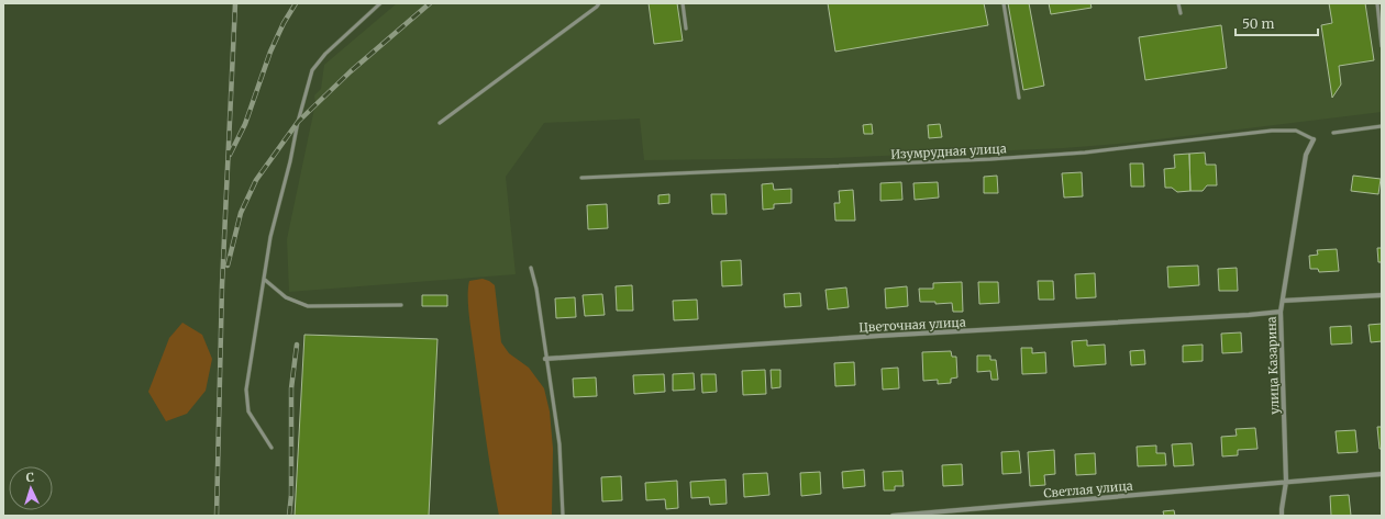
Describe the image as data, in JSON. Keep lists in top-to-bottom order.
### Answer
{
  "streets": {
    "street": ["Цветочная улица", "улица Казарина", "Светлая улица"],
    "lane": ["Изумрудная улица"]
  },
  "crossings": [
    ["Изумрудная улица", "улица Казарина"],
    ["Цветочная улица", "улица Казарина"],
    ["улица Казарина", "Светлая улица"]
  ],
  "scale_bar": "50 m",
  "north": "top"
}
